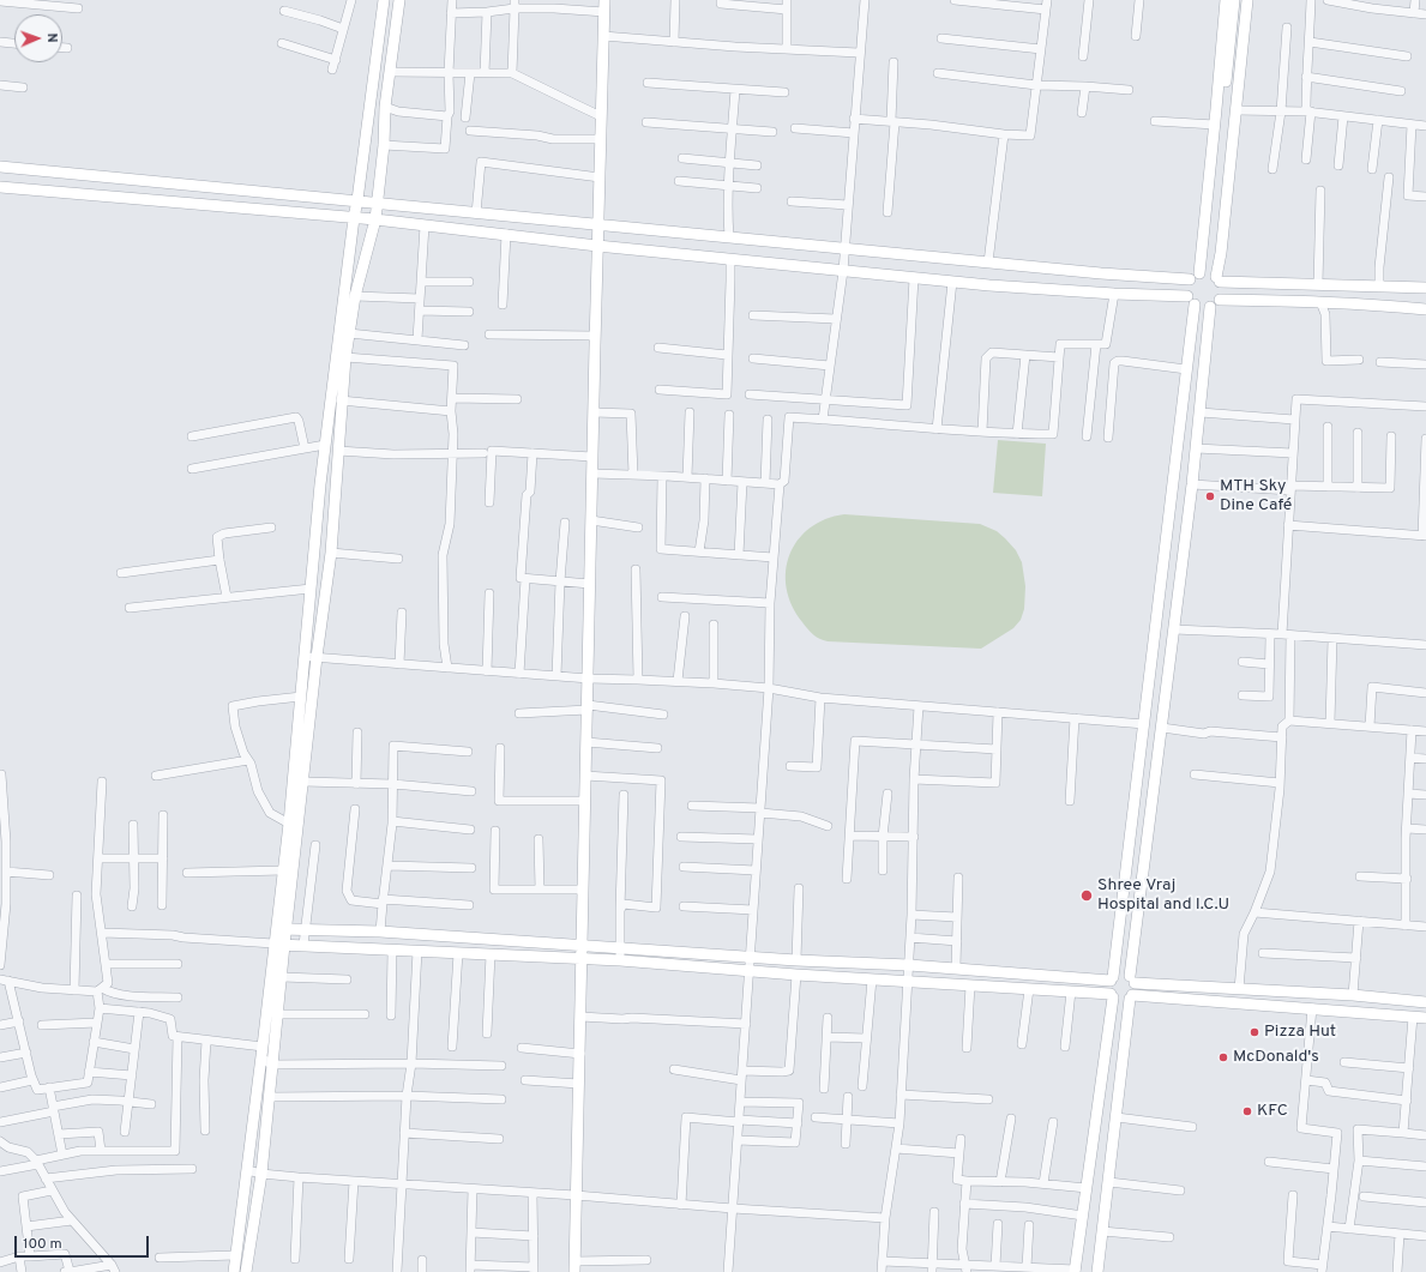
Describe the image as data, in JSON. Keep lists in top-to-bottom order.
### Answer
{
  "places": [
    "MTH Sky Dine Café",
    "Shree Vraj Hospital and I.C.U",
    "Pizza Hut",
    "McDonald's",
    "KFC"
  ],
  "scale_bar": "100 m",
  "north": "right"
}
